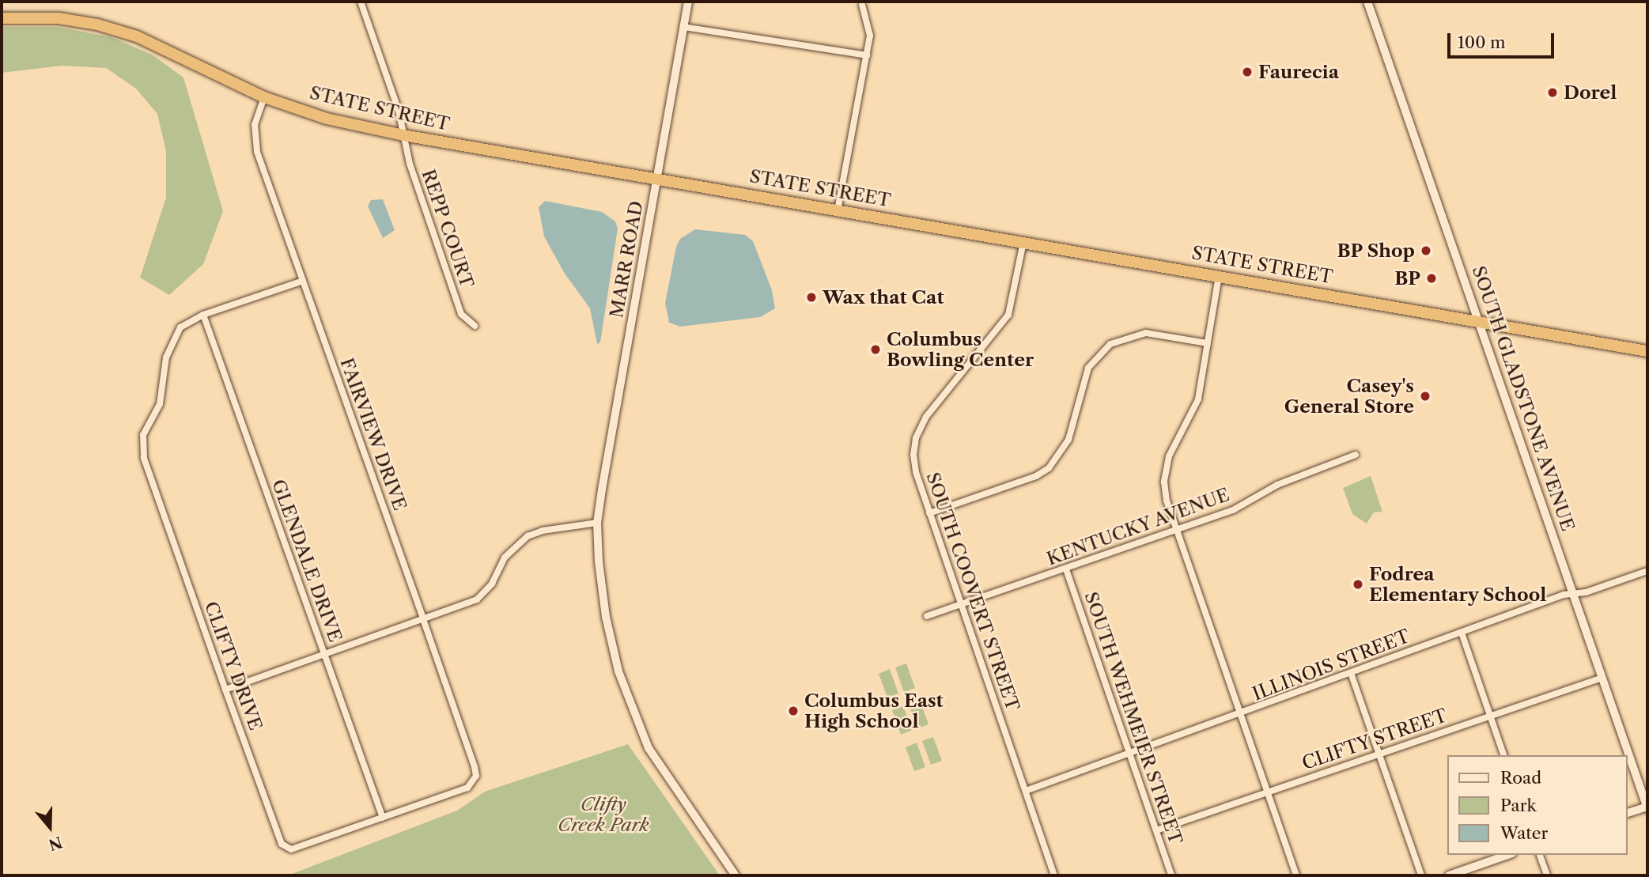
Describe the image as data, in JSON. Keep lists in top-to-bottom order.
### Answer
{
  "streets": {
    "highway": ["STATE STREET"],
    "street": [
      "REPP COURT",
      "MARR ROAD",
      "SOUTH GLADSTONE AVENUE",
      "FAIRVIEW DRIVE",
      "KENTUCKY AVENUE",
      "GLENDALE DRIVE",
      "SOUTH COOVERT STREET",
      "ILLINOIS STREET",
      "CLIFTY DRIVE",
      "SOUTH WEHMEIER STREET",
      "CLIFTY STREET"
    ]
  },
  "crossings": [
    ["STATE STREET", "REPP COURT"],
    ["STATE STREET", "MARR ROAD"],
    ["STATE STREET", "SOUTH GLADSTONE AVENUE"],
    ["STATE STREET", "FAIRVIEW DRIVE"],
    ["STATE STREET", "SOUTH COOVERT STREET"],
    ["SOUTH GLADSTONE AVENUE", "ILLINOIS STREET"],
    ["SOUTH GLADSTONE AVENUE", "CLIFTY STREET"],
    ["FAIRVIEW DRIVE", "CLIFTY DRIVE"],
    ["KENTUCKY AVENUE", "SOUTH COOVERT STREET"],
    ["KENTUCKY AVENUE", "SOUTH WEHMEIER STREET"],
    ["GLENDALE DRIVE", "CLIFTY DRIVE"],
    ["SOUTH COOVERT STREET", "ILLINOIS STREET"],
    ["ILLINOIS STREET", "SOUTH WEHMEIER STREET"],
    ["SOUTH WEHMEIER STREET", "CLIFTY STREET"]
  ],
  "parks": ["Clifty Creek Park"],
  "places": [
    "Faurecia",
    "Dorel",
    "BP Shop",
    "BP",
    "Wax that Cat",
    "Columbus Bowling Center",
    "Casey's General Store",
    "Fodrea Elementary School",
    "Columbus East High School"
  ],
  "legend": ["Road", "Park", "Water"],
  "scale_bar": "100 m",
  "north": "bottom"
}
